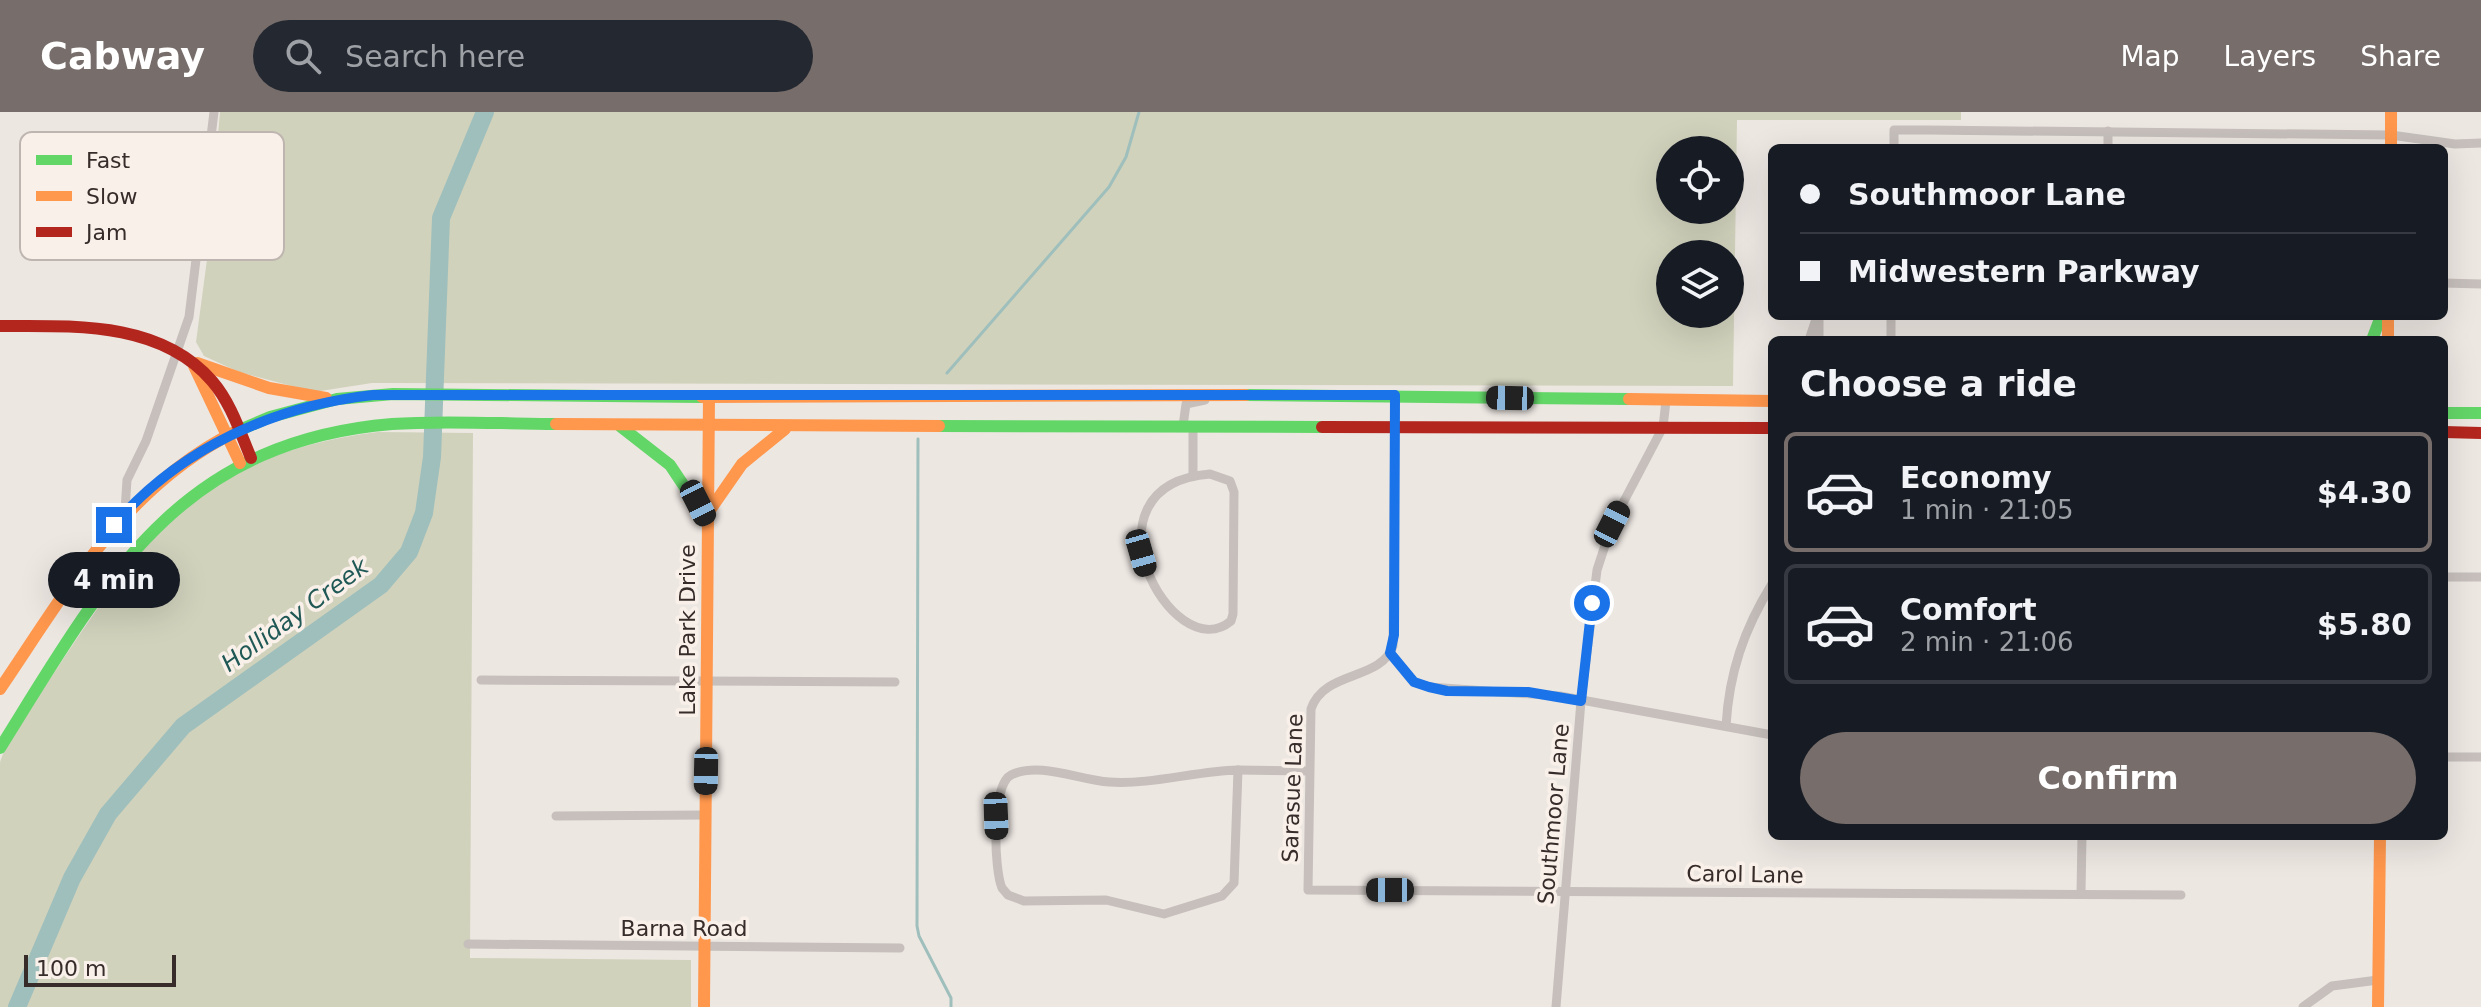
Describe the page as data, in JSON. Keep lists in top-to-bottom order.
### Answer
{
  "streets": {
    "main road": ["Lake Park Drive"],
    "street": [
      "Sarasue Lane",
      "Southmoor Lane",
      "Carol Lane",
      "Barna Road"
    ]
  },
  "crossings": [
    ["Lake Park Drive", "Barna Road"],
    ["Sarasue Lane", "Carol Lane"],
    ["Southmoor Lane", "Carol Lane"]
  ],
  "water": ["Holliday Creek"],
  "legend": ["Fast", "Slow", "Jam"],
  "scale_bar": "100 m",
  "page": {
    "header": "Cabway",
    "search": "Search here",
    "nav": ["Map", "Layers", "Share"],
    "banner": ["Southmoor Lane", "Midwestern Parkway"],
    "heading": "Choose a ride",
    "list": [
      {
        "name": "Economy",
        "note": "1 min · 21:05",
        "value": "$4.30"
      },
      {
        "name": "Comfort",
        "note": "2 min · 21:06",
        "value": "$5.80"
      }
    ],
    "bubble": "4 min",
    "buttons": "Confirm",
    "scale": "100 m"
  }
}
